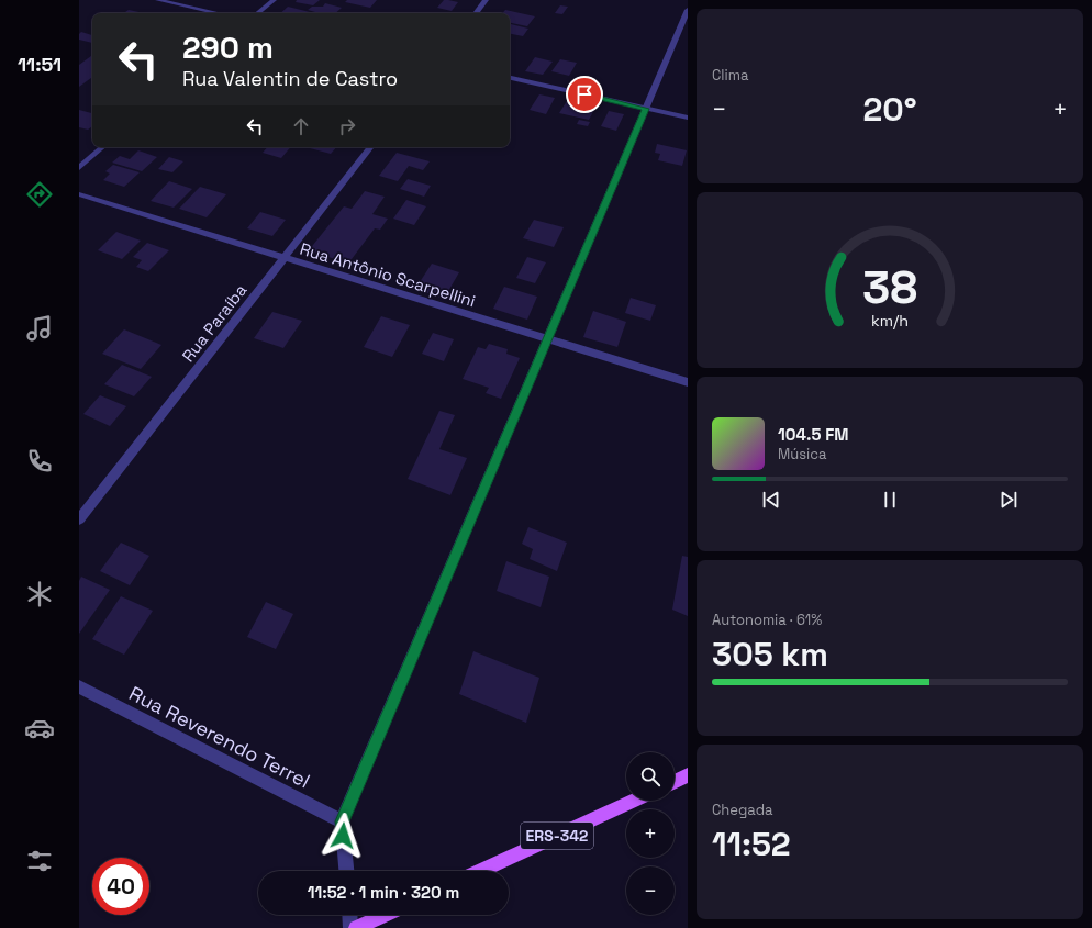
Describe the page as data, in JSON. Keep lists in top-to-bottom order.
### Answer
{
  "streets": {
    "main road": ["ERS-342"],
    "street": ["Rua Antônio Scarpellini", "Rua Paraíba", "Rua Reverendo Terrel"]
  },
  "crossings": [
    ["Rua Antônio Scarpellini", "Rua Paraíba"]
  ],
  "page": {
    "tabs": "11:51",
    "tile": [
      "Clima",
      ["Autonomia · 61%", "305 km"],
      ["Chegada", "11:52"]
    ],
    "turn": ["290 m", "Rua Valentin de Castro"],
    "heat": ["−", "20°", "+"],
    "song": ["104.5 FM", "Música"],
    "map_buttons": ["+", "−"],
    "limit": "40",
    "trip": "11:52 · 1 min · 320 m",
    "gauge": ["38", "km/h"]
  }
}
